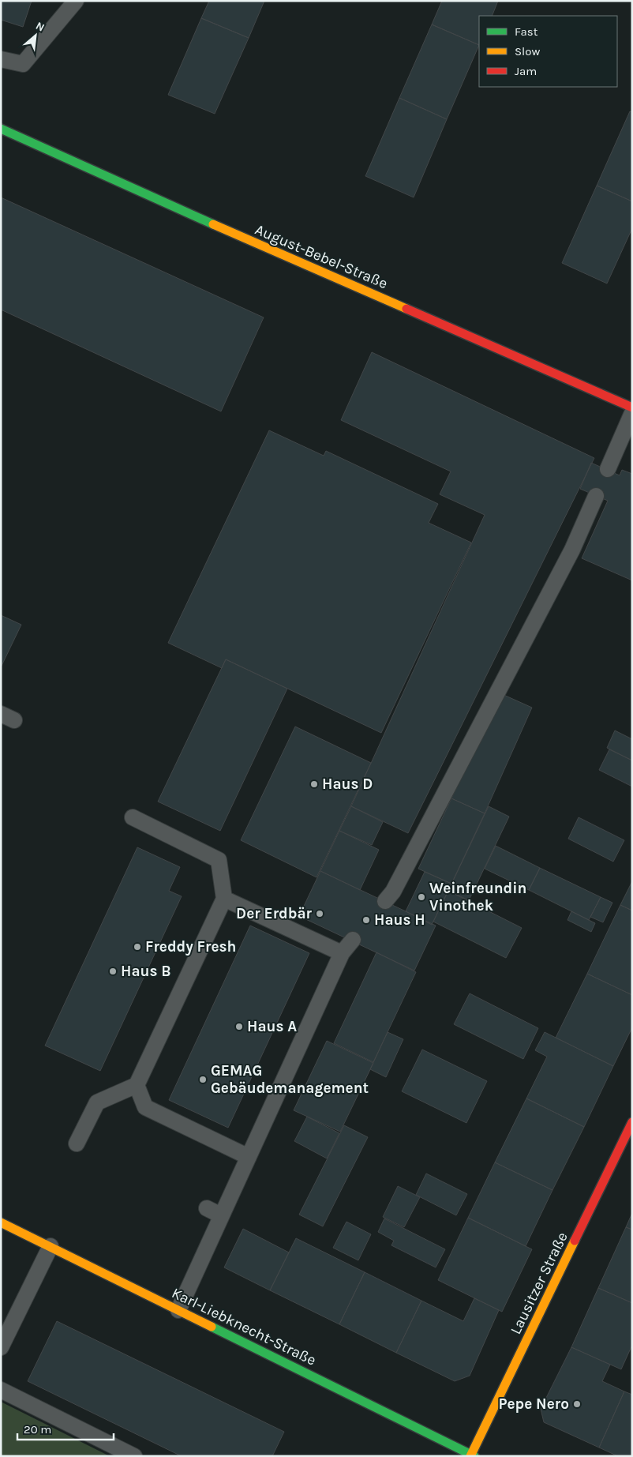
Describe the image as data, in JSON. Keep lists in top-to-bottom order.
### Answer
{
  "streets": {
    "street": ["August-Bebel-Straße", "Lausitzer Straße", "Karl-Liebknecht-Straße"]
  },
  "crossings": [
    ["Lausitzer Straße", "Karl-Liebknecht-Straße"]
  ],
  "places": [
    "Haus D",
    "Weinfreundin Vinothek",
    "Der Erdbär",
    "Haus H",
    "Freddy Fresh",
    "Haus B",
    "Haus A",
    "GEMAG Gebäudemanagement",
    "Pepe Nero"
  ],
  "legend": ["Fast", "Slow", "Jam"],
  "scale_bar": "20 m",
  "north": "top right"
}
